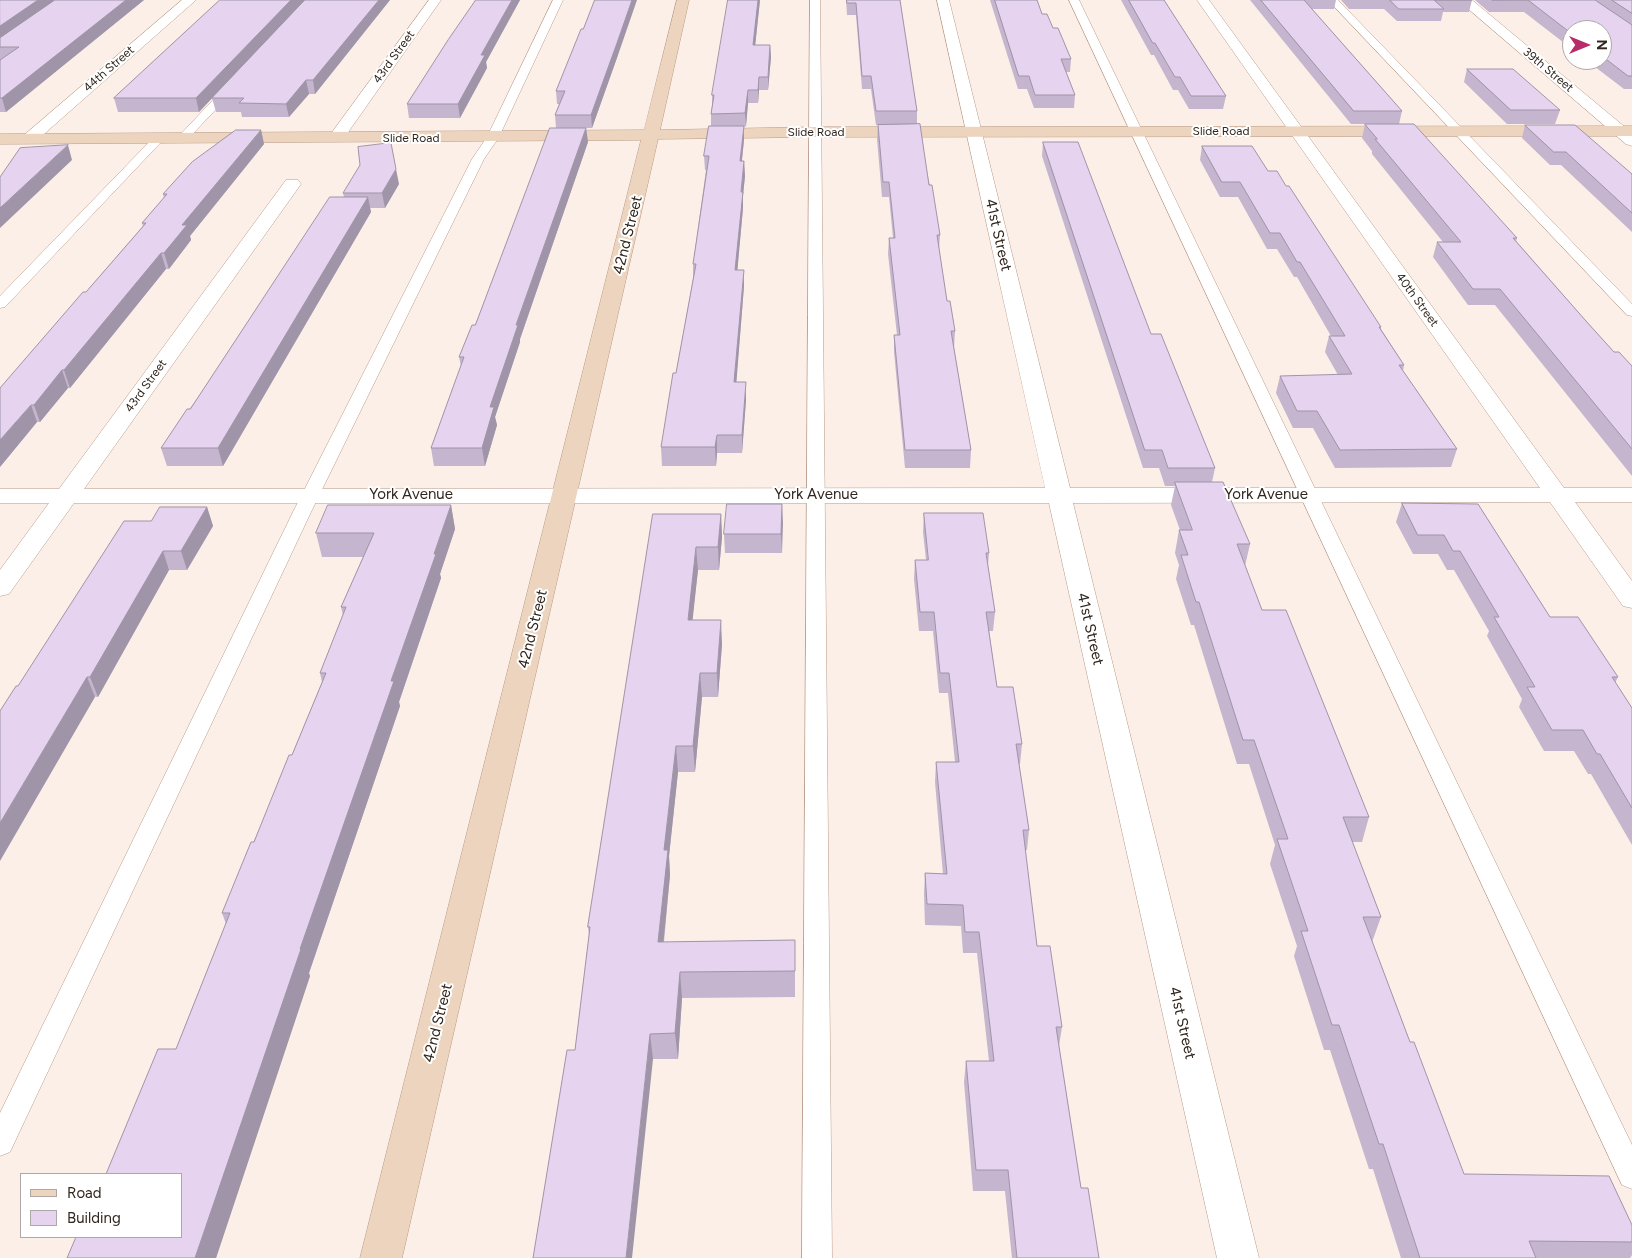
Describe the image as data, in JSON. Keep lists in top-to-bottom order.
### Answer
{
  "streets": {
    "street": [
      "43rd Street",
      "44th Street",
      "39th Street",
      "Slide Road",
      "42nd Street",
      "41st Street",
      "40th Street",
      "York Avenue"
    ]
  },
  "crossings": [
    ["43rd Street", "Slide Road"],
    ["43rd Street", "York Avenue"],
    ["44th Street", "Slide Road"],
    ["39th Street", "Slide Road"],
    ["Slide Road", "42nd Street"],
    ["Slide Road", "41st Street"],
    ["Slide Road", "40th Street"],
    ["42nd Street", "York Avenue"],
    ["41st Street", "York Avenue"],
    ["40th Street", "York Avenue"]
  ],
  "legend": ["Road", "Building"],
  "north": "right"
}
